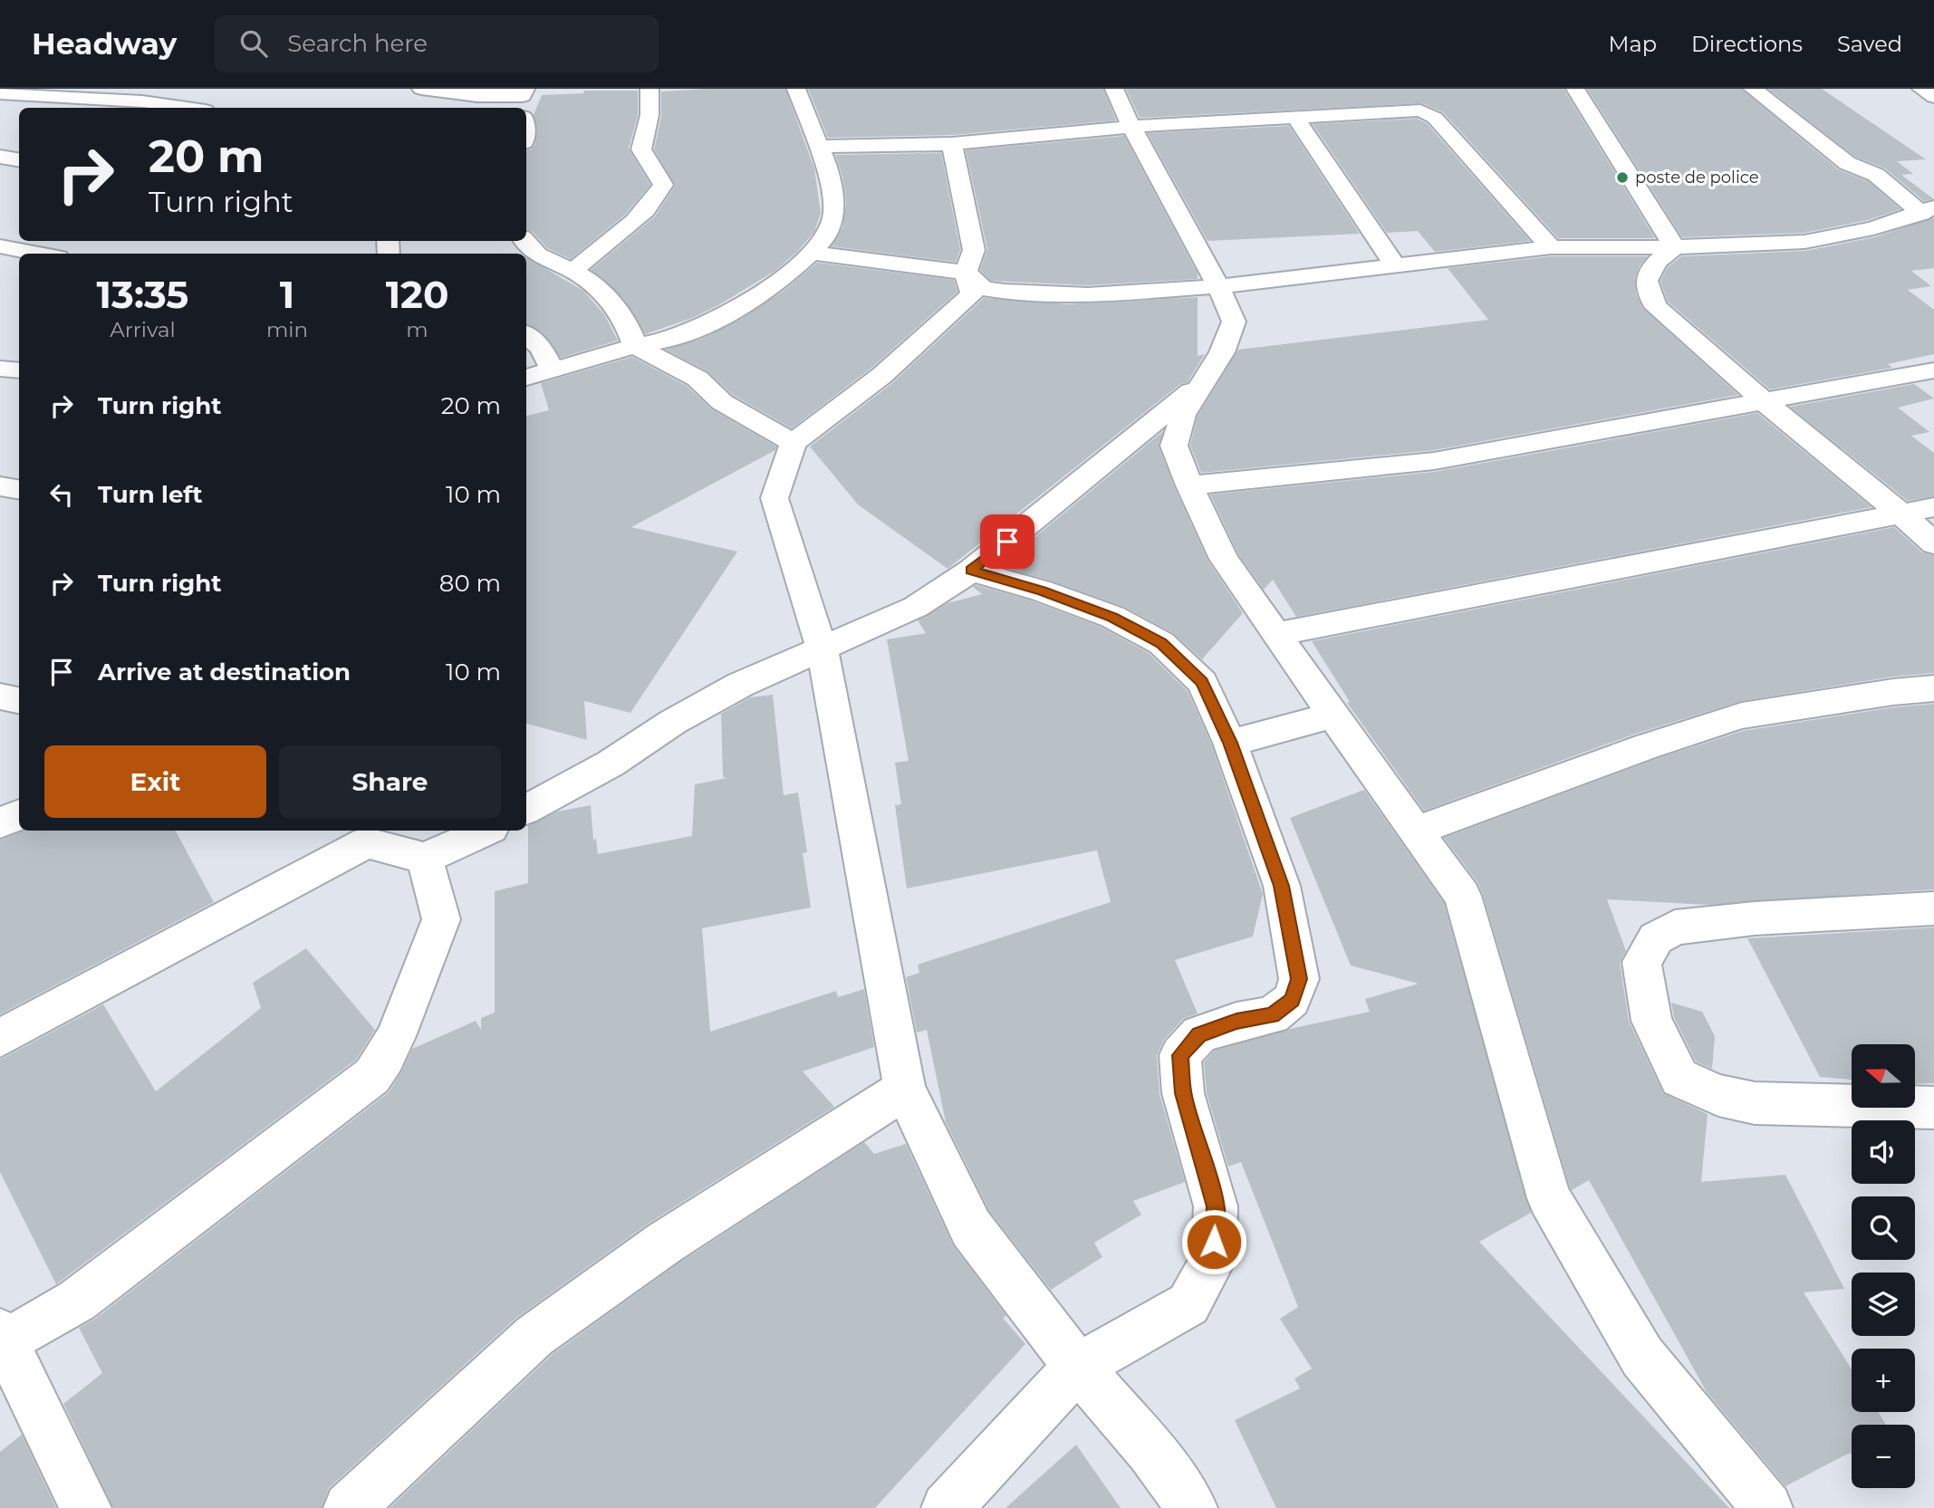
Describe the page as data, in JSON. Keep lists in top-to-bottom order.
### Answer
{
  "places": ["poste de police"],
  "north": "left",
  "page": {
    "header": "Headway",
    "search": "Search here",
    "nav": ["Map", "Directions", "Saved"],
    "turn": ["20 m", "Turn right"],
    "eta": [
      "13:35",
      "Arrival",
      "1",
      "min",
      "120",
      "m"
    ],
    "list": [
      {
        "name": "Turn right",
        "value": "20 m"
      },
      {
        "name": "Turn left",
        "value": "10 m"
      },
      {
        "name": "Turn right",
        "value": "80 m"
      },
      {
        "name": "Arrive at destination",
        "value": "10 m"
      }
    ],
    "buttons": ["Exit", "Share"],
    "map_buttons": ["+", "−"]
  }
}
